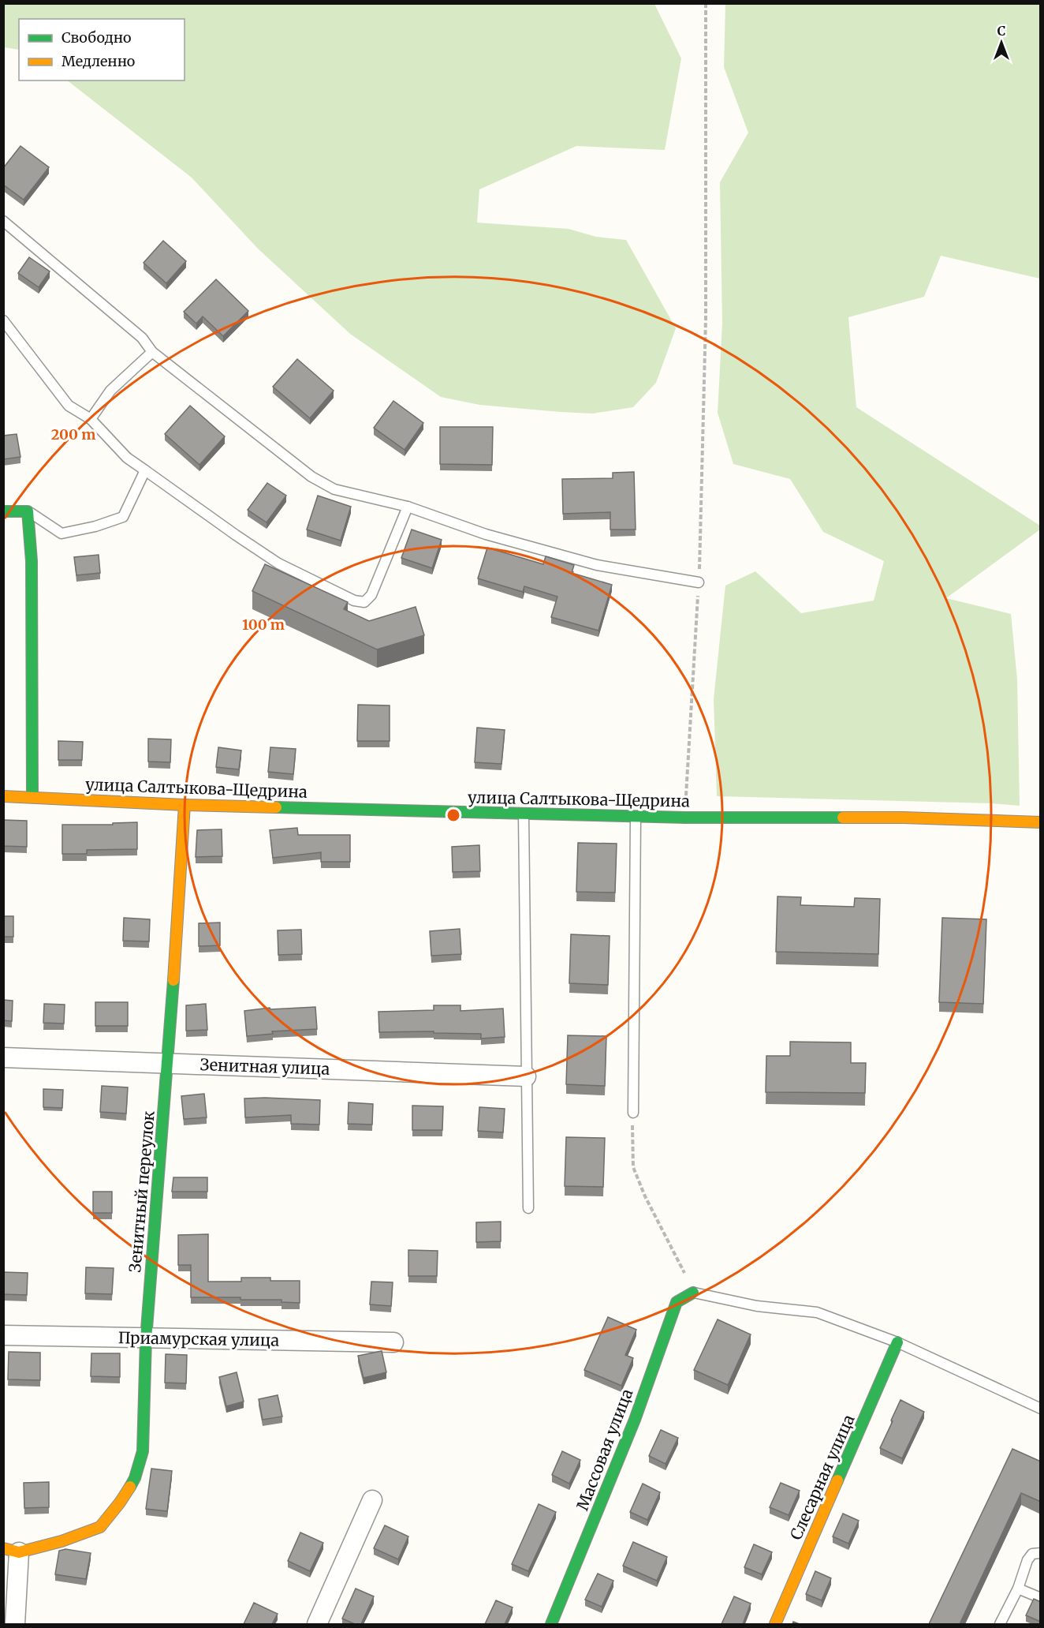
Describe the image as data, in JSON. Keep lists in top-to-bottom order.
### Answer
{
  "streets": {
    "street": [
      "улица Салтыкова-Щедрина",
      "Зенитная улица",
      "Зенитный переулок",
      "Приамурская улица",
      "Массовая улица",
      "Слесарная улица"
    ]
  },
  "crossings": [
    ["улица Салтыкова-Щедрина", "Зенитный переулок"],
    ["Зенитная улица", "Зенитный переулок"],
    ["Зенитный переулок", "Приамурская улица"]
  ],
  "legend": ["Свободно", "Медленно"],
  "north": "top",
  "rings": ["200 m", "100 m"]
}
